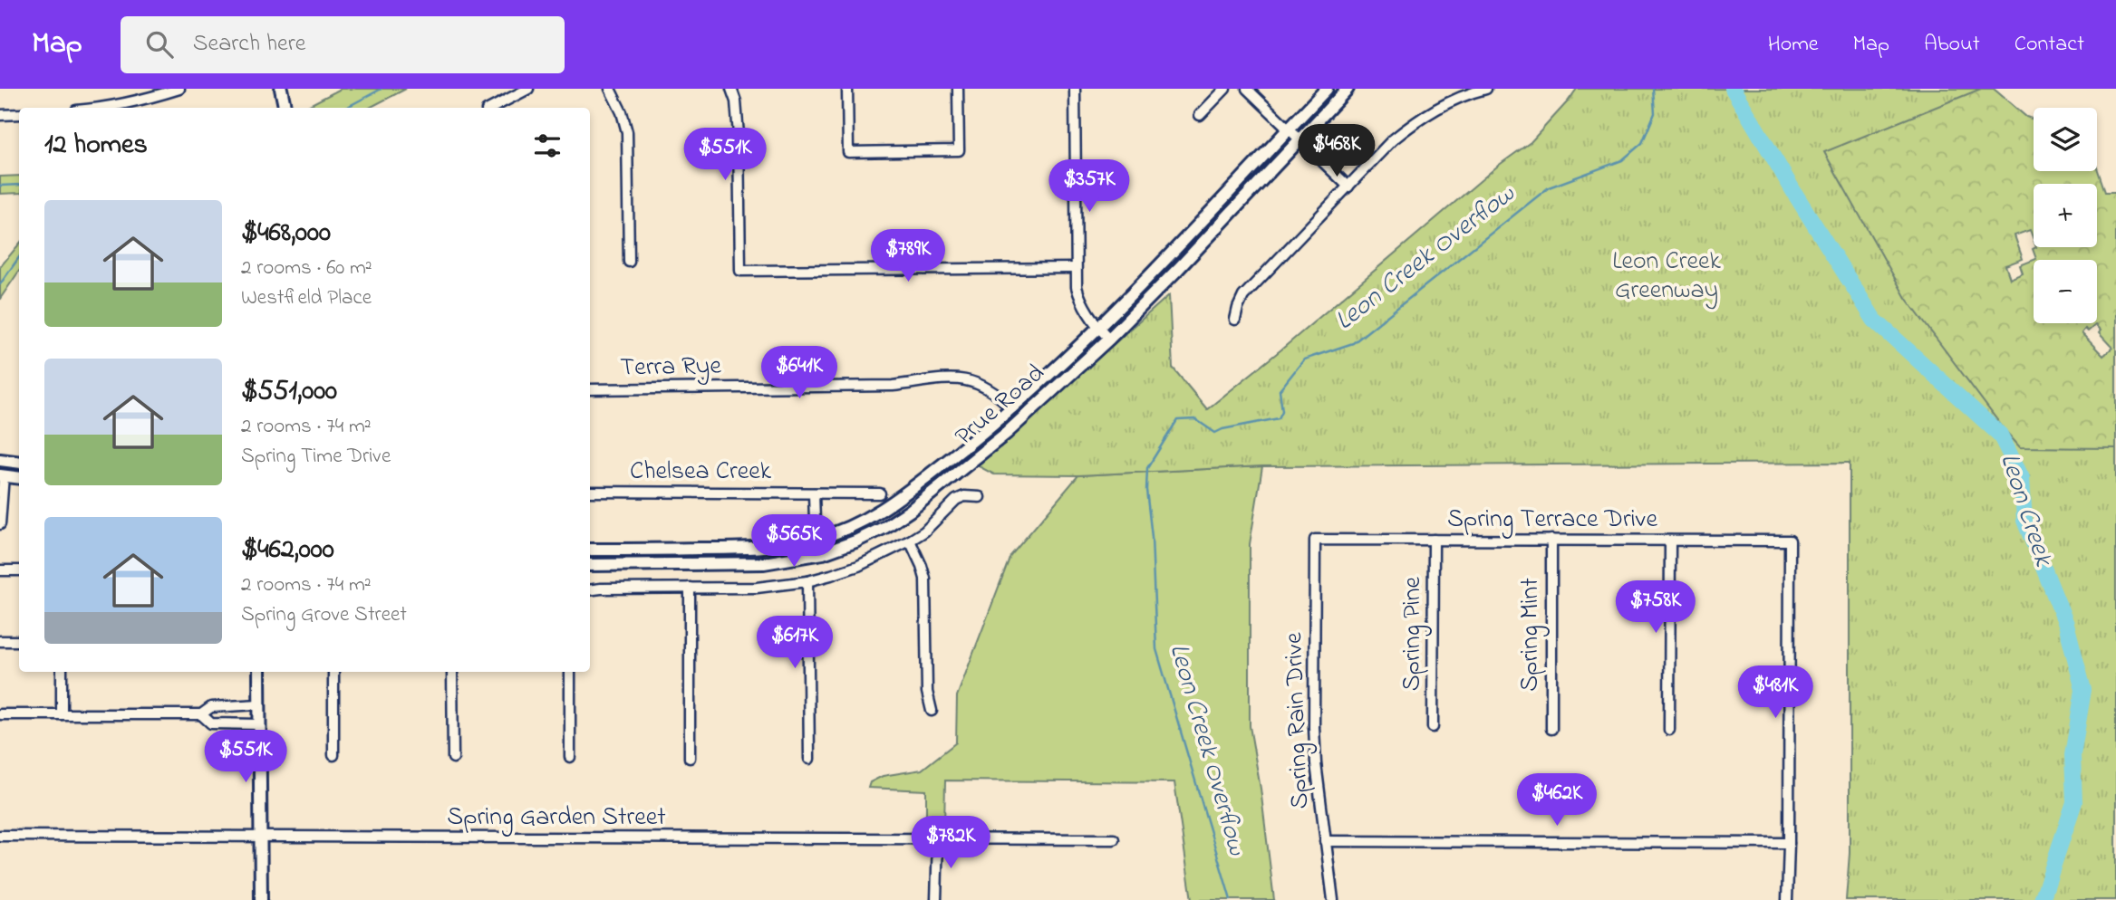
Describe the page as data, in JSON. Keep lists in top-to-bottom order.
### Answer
{
  "streets": {
    "main road": ["Prue Road"],
    "street": [
      "Terra Rye",
      "Chelsea Creek",
      "Spring Terrace Drive",
      "Spring Pine",
      "Spring Mint",
      "Spring Rain Drive",
      "Spring Garden Street"
    ]
  },
  "crossings": [
    ["Terra Rye", "Prue Road"],
    ["Spring Terrace Drive", "Spring Pine"],
    ["Spring Terrace Drive", "Spring Mint"],
    ["Spring Terrace Drive", "Spring Rain Drive"]
  ],
  "water": ["Leon Creek Overflow", "Leon Creek"],
  "parks": ["Leon Creek Greenway"],
  "page": {
    "header": "Map",
    "search": "Search here",
    "nav": [
      "Home",
      "Map",
      "About",
      "Contact"
    ],
    "map_buttons": ["+", "−"],
    "heading": "12 homes",
    "price": [
      "$468K",
      "$551K",
      "$357K",
      "$789K",
      "$641K",
      "$565K",
      "$758K",
      "$617K",
      "$481K",
      "$551K",
      "$462K",
      "$782K"
    ],
    "list": [
      {
        "name": "$468,000",
        "note": "2 rooms · 60 m² · Westfield Place"
      },
      {
        "name": "$551,000",
        "note": "2 rooms · 74 m² · Spring Time Drive"
      },
      {
        "name": "$462,000",
        "note": "2 rooms · 74 m² · Spring Grove Street"
      }
    ]
  }
}
